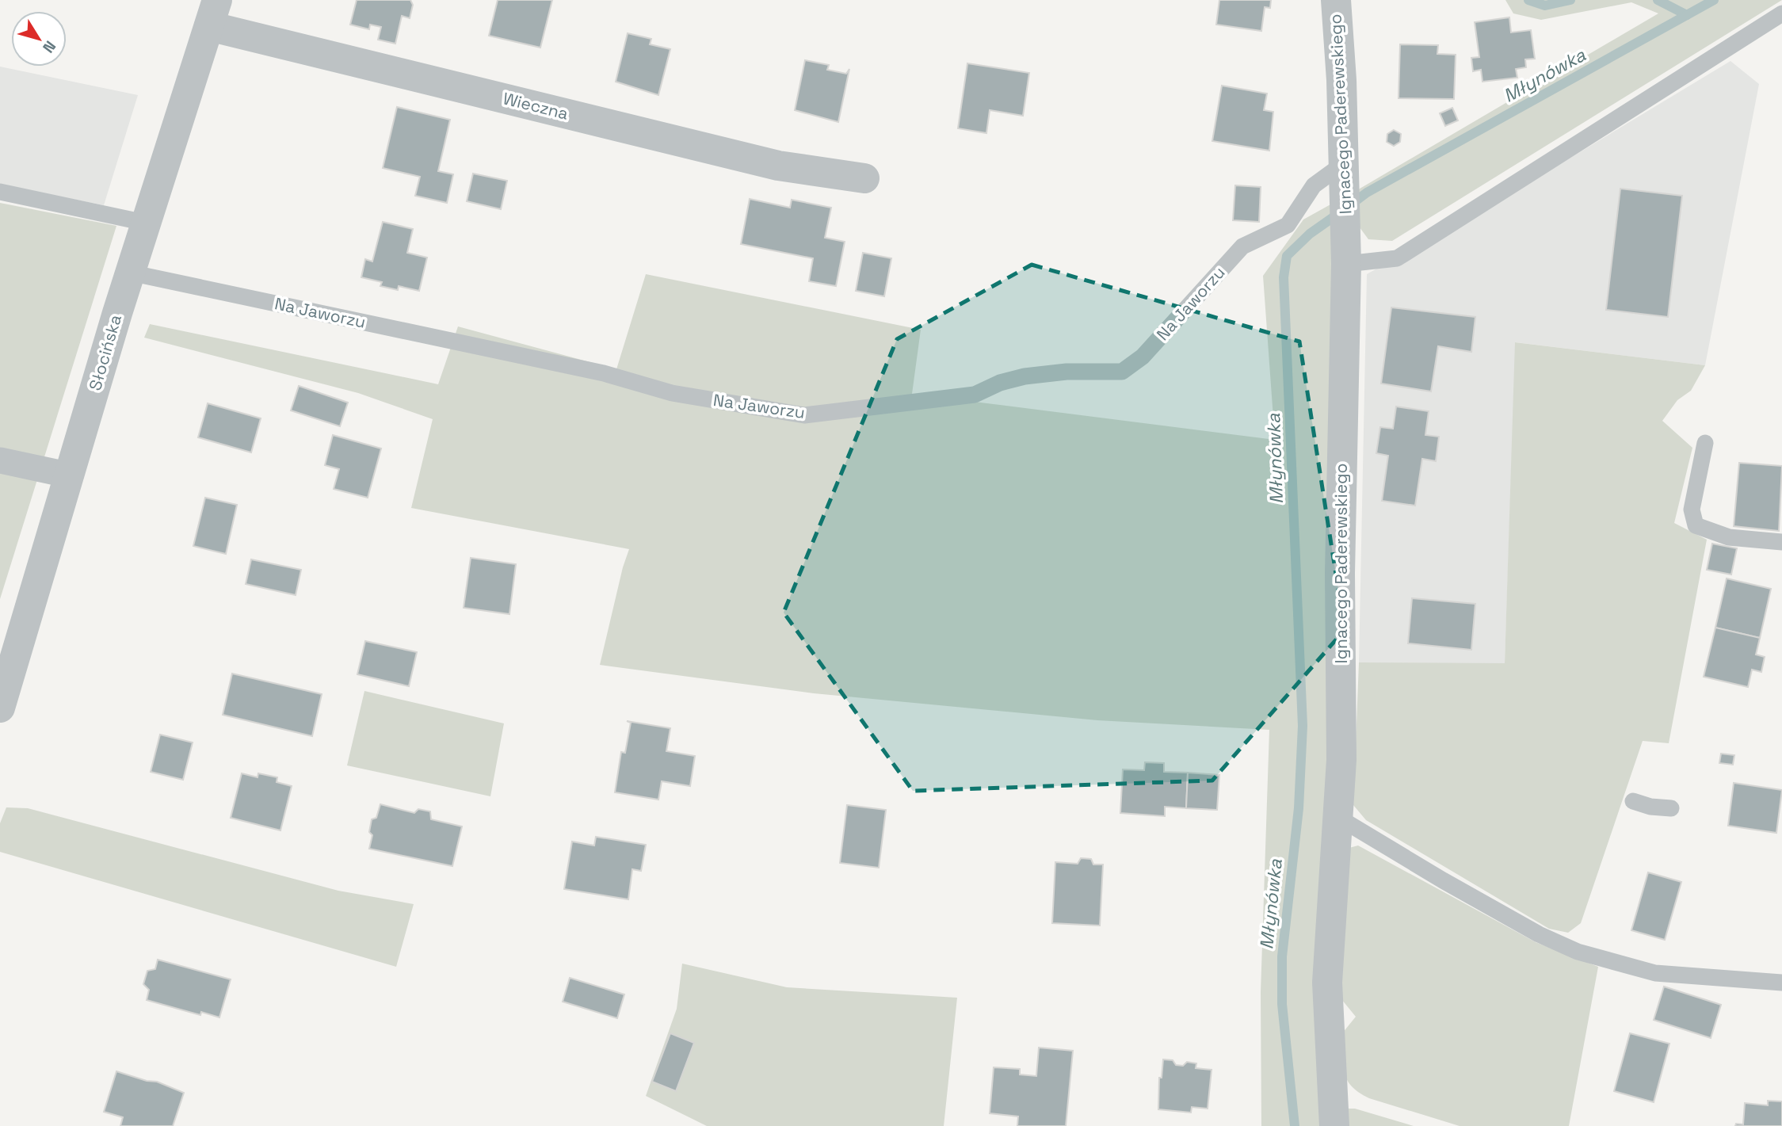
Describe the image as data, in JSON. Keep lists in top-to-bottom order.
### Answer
{
  "streets": {
    "street": ["Wieczna", "Ignacego Paderewskiego", "Słocińska"],
    "lane": ["Na Jaworzu"]
  },
  "crossings": [
    ["Wieczna", "Słocińska"],
    ["Ignacego Paderewskiego", "Na Jaworzu"],
    ["Na Jaworzu", "Słocińska"]
  ],
  "water": ["Młynówka"],
  "north": "bottom right"
}
